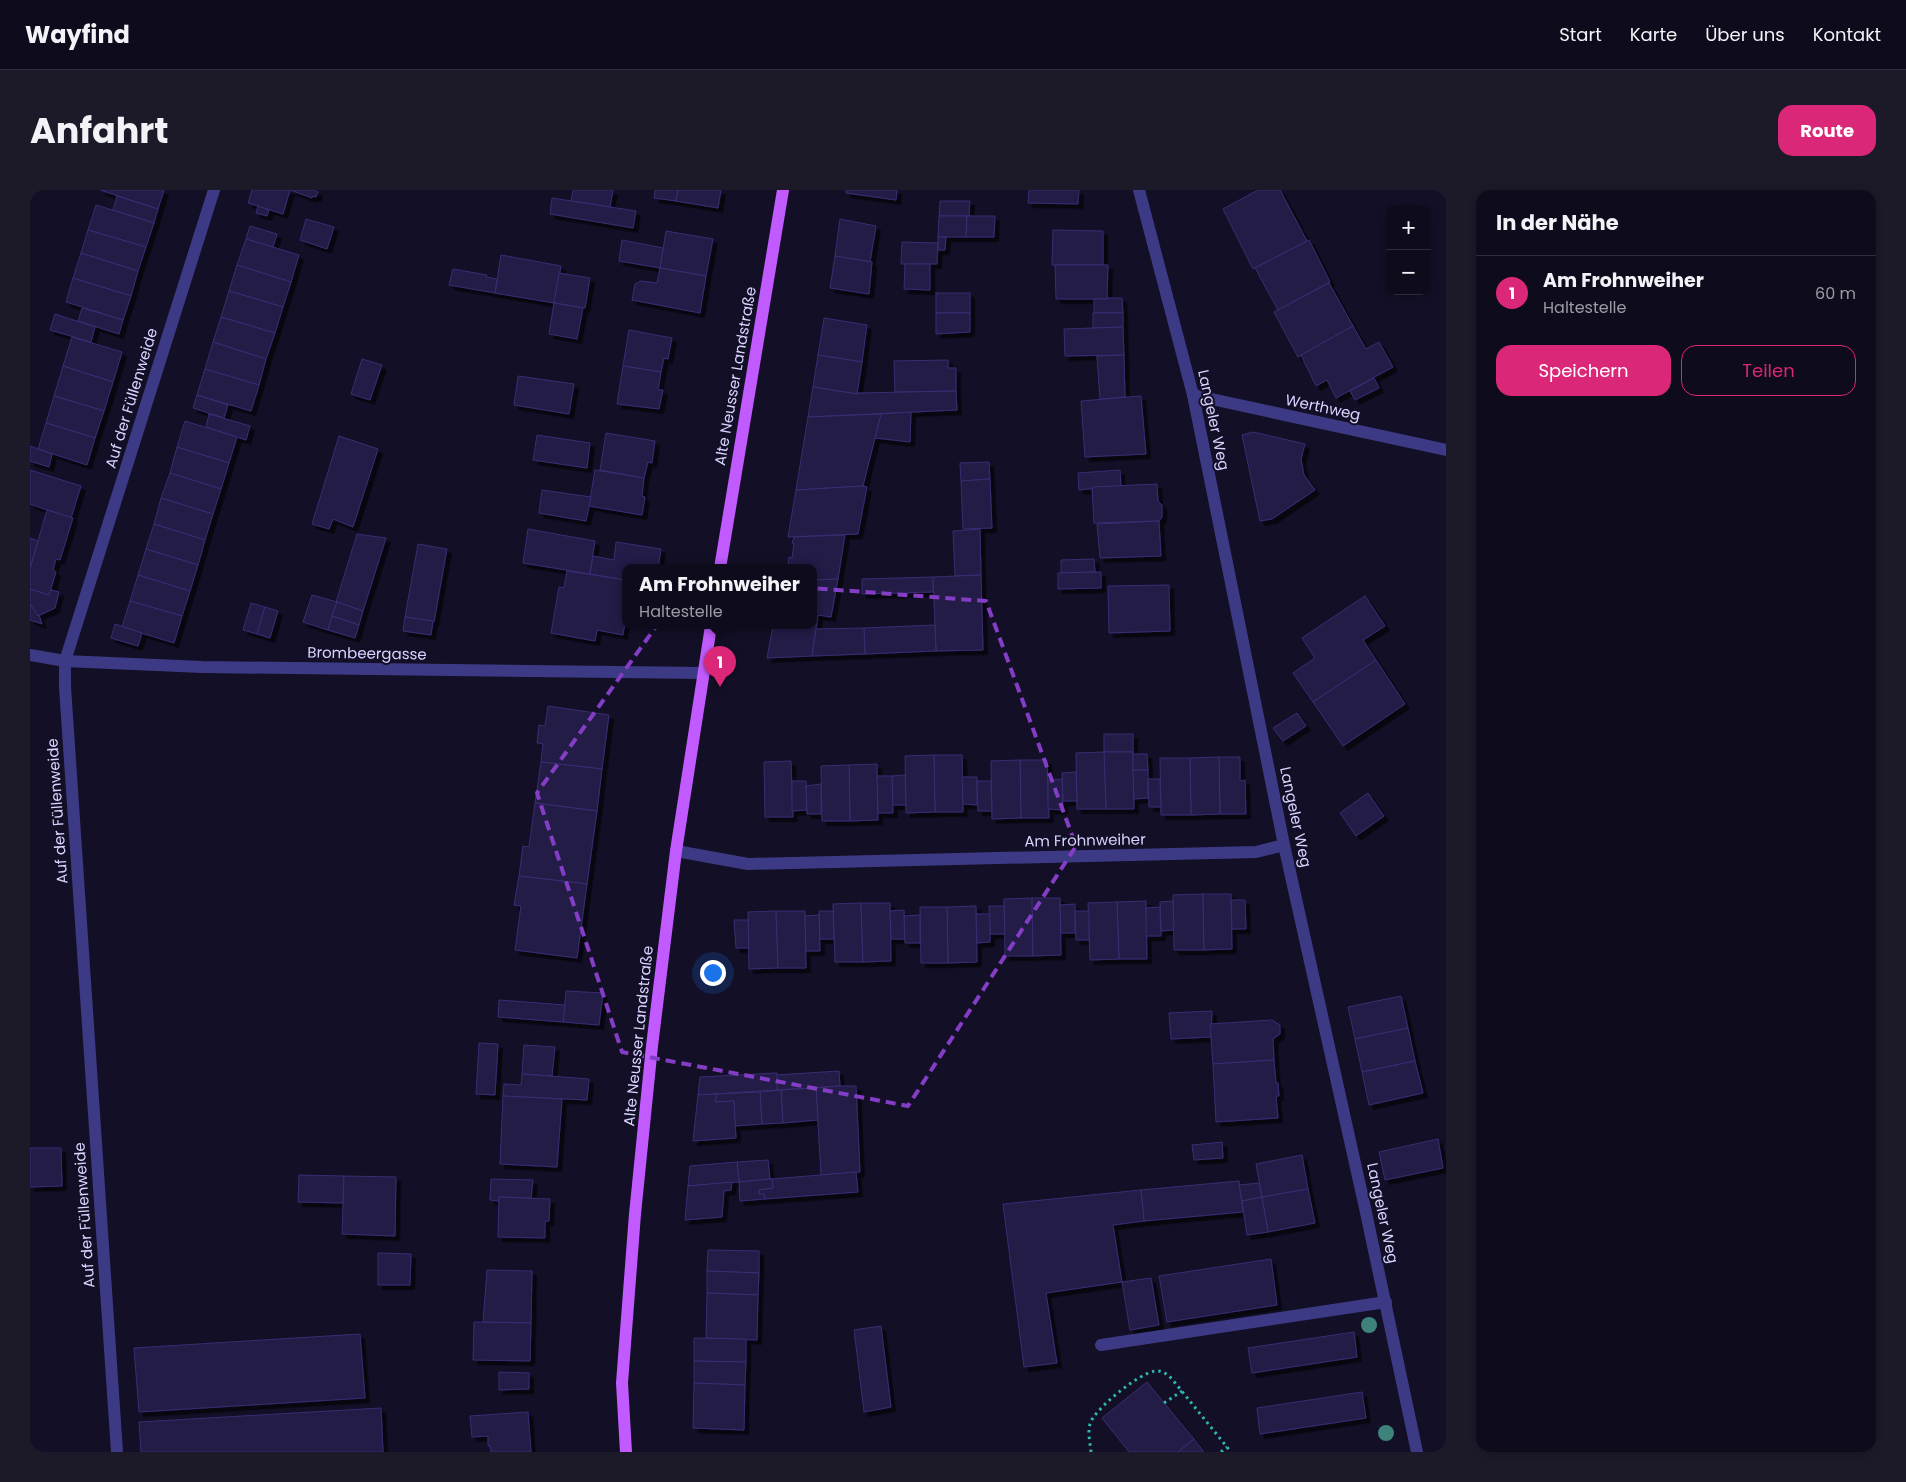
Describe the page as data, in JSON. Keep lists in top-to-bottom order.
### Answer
{
  "streets": {
    "main road": ["Alte Neusser Landstraße"],
    "street": [
      "Auf der Füllenweide",
      "Werthweg",
      "Langeler Weg",
      "Brombeergasse",
      "Am Frohnweiher"
    ]
  },
  "crossings": [
    ["Alte Neusser Landstraße", "Brombeergasse"],
    ["Alte Neusser Landstraße", "Am Frohnweiher"],
    ["Auf der Füllenweide", "Brombeergasse"],
    ["Werthweg", "Langeler Weg"],
    ["Langeler Weg", "Am Frohnweiher"]
  ],
  "page": {
    "header": "Wayfind",
    "nav": [
      "Start",
      "Karte",
      "Über uns",
      "Kontakt"
    ],
    "title": "Anfahrt",
    "buttons": [
      "Route",
      ["Speichern", "Teilen"]
    ],
    "heading": "In der Nähe",
    "map_buttons": ["+", "−"],
    "list": [
      {
        "mark": "1",
        "name": "Am Frohnweiher",
        "note": "Haltestelle",
        "value": "60 m"
      }
    ],
    "popup": ["Am Frohnweiher", "Haltestelle"],
    "pins": "1"
  }
}
